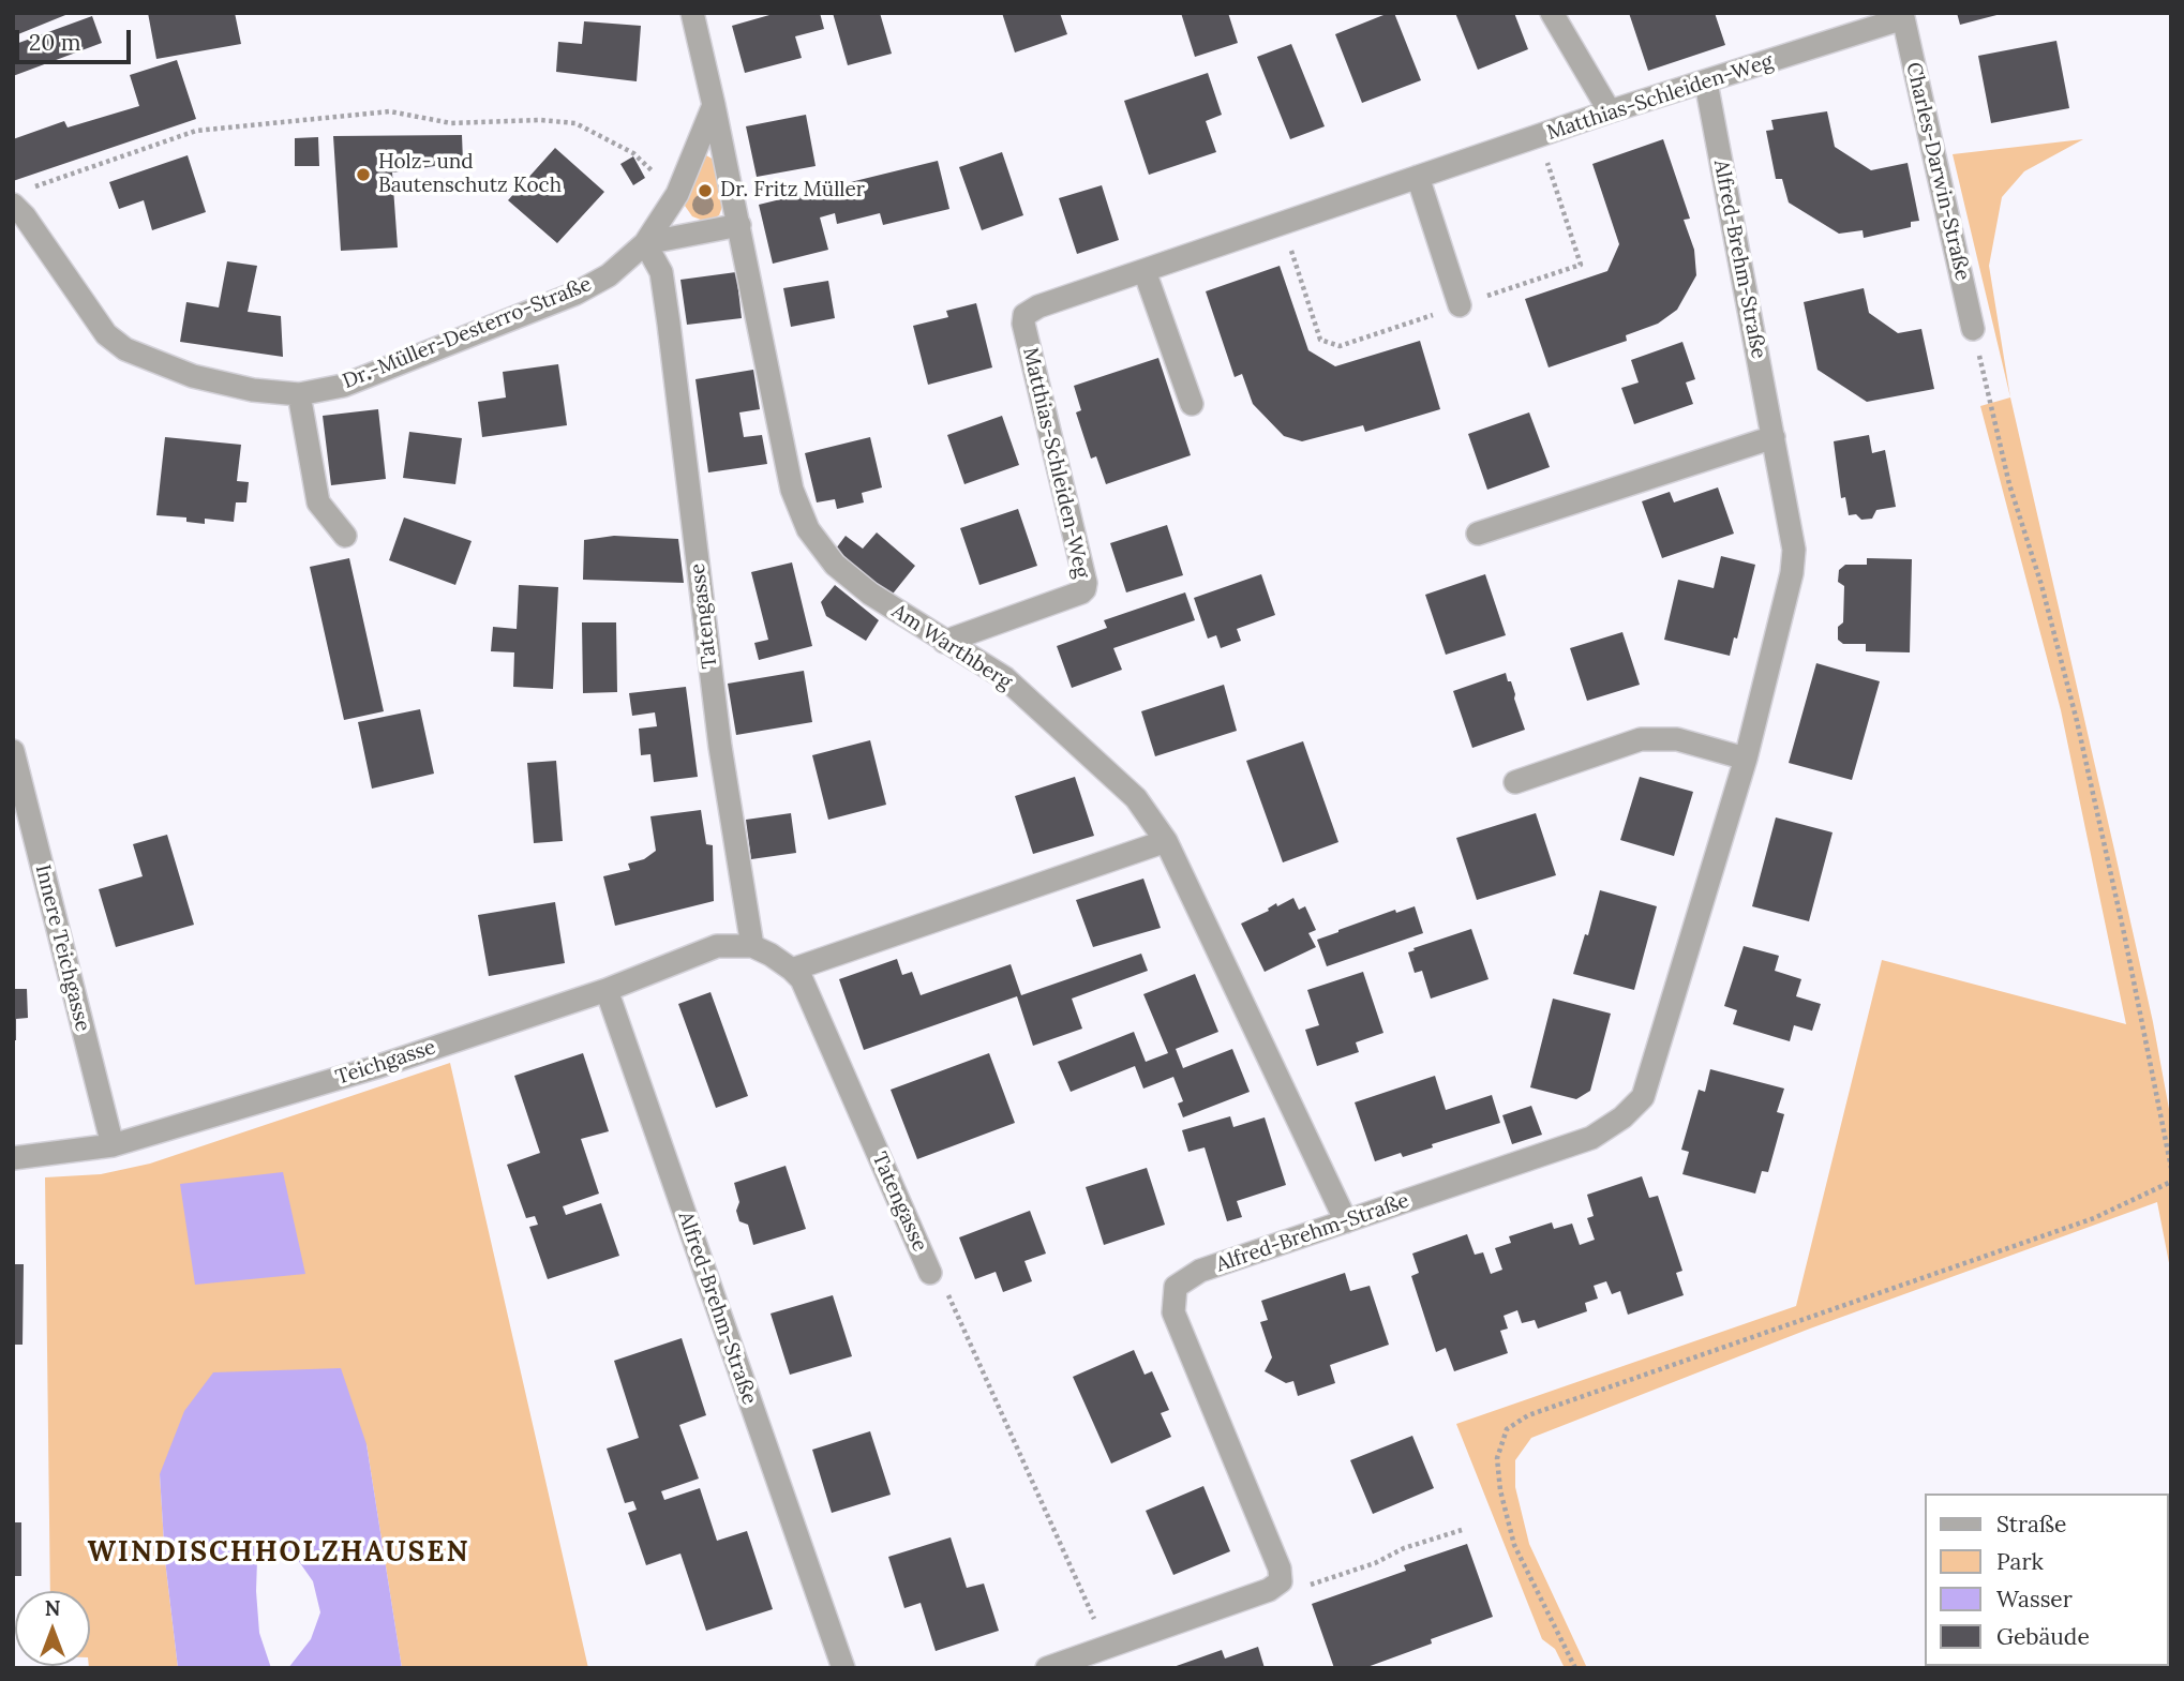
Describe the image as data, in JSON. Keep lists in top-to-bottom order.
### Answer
{
  "streets": {
    "street": [
      "Matthias-Schleiden-Weg",
      "Charles-Darwin-Straße",
      "Alfred-Brehm-Straße",
      "Dr.-Müller-Desterro-Straße",
      "Tatengasse",
      "Am Warthberg",
      "Innere Teichgasse",
      "Teichgasse"
    ]
  },
  "crossings": [
    ["Matthias-Schleiden-Weg", "Charles-Darwin-Straße"],
    ["Matthias-Schleiden-Weg", "Alfred-Brehm-Straße"],
    ["Matthias-Schleiden-Weg", "Am Warthberg"],
    ["Alfred-Brehm-Straße", "Am Warthberg"],
    ["Alfred-Brehm-Straße", "Teichgasse"],
    ["Dr.-Müller-Desterro-Straße", "Tatengasse"],
    ["Dr.-Müller-Desterro-Straße", "Am Warthberg"],
    ["Tatengasse", "Teichgasse"],
    ["Innere Teichgasse", "Teichgasse"]
  ],
  "districts": ["WINDISCHHOLZHAUSEN"],
  "places": ["Holz- und Bautenschutz Koch", "Dr. Fritz Müller"],
  "legend": [
    "Straße",
    "Park",
    "Wasser",
    "Gebäude"
  ],
  "scale_bar": "20 m",
  "north": "top"
}
